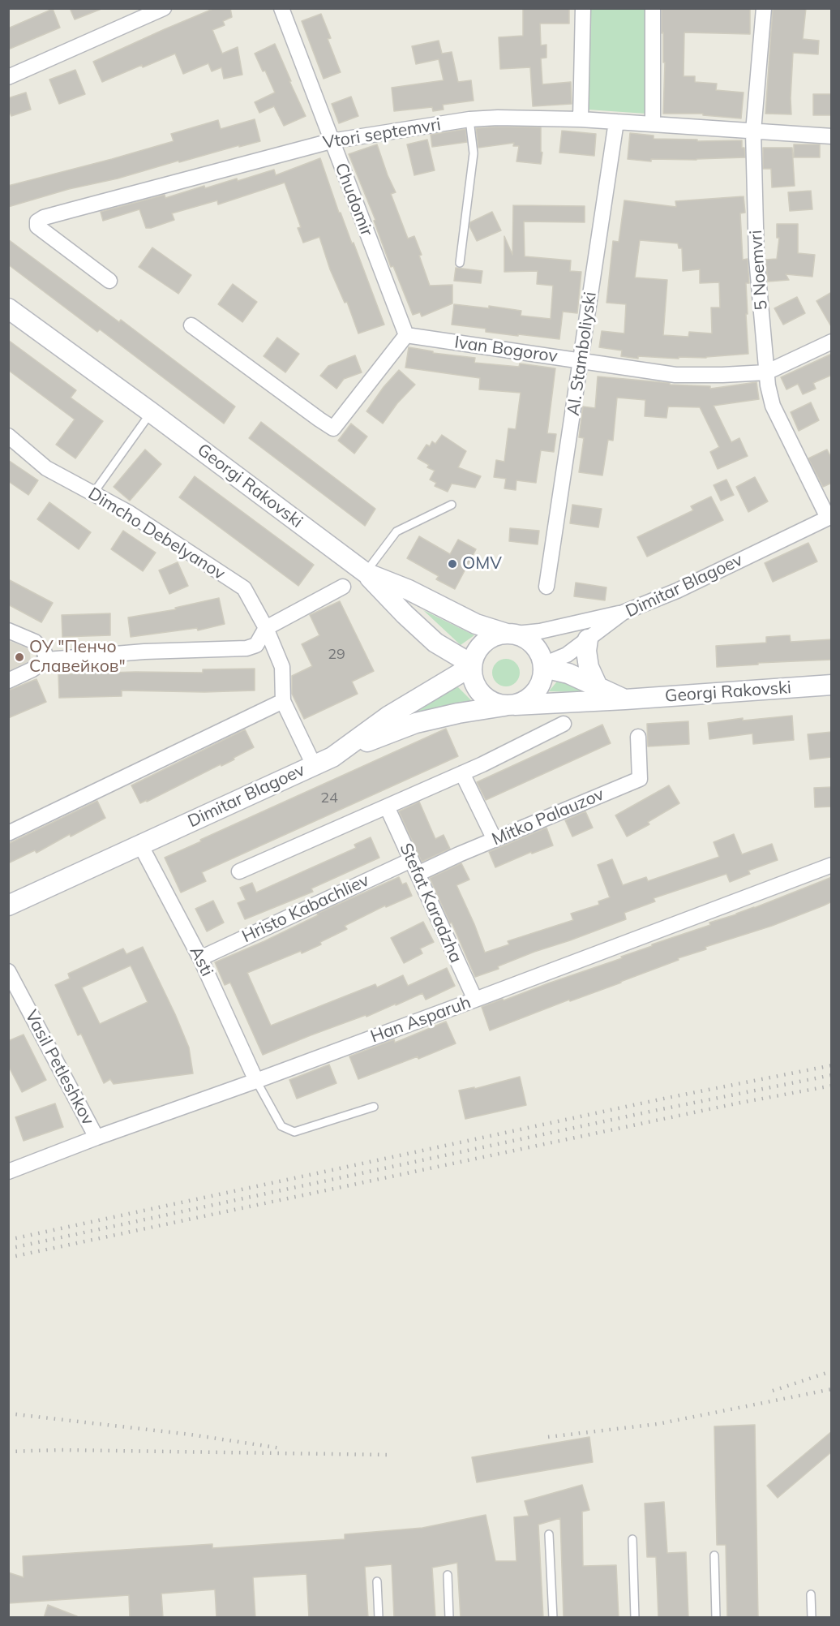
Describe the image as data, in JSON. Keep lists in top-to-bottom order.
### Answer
{
  "streets": {
    "street": [
      "Vtori septemvri",
      "Chudomir",
      "5 Noemvri",
      "Ivan Bogorov",
      "Al. Stamboliyski",
      "Georgi Rakovski",
      "Dimcho Debelyanov",
      "Dimitar Blagoev",
      "Mitko Palauzov",
      "Stefat Karadzha",
      "Hristo Kabachliev",
      "Asti",
      "Han Asparuh",
      "Vasil Petleshkov"
    ]
  },
  "crossings": [
    ["Vtori septemvri", "Chudomir"],
    ["Vtori septemvri", "5 Noemvri"],
    ["Vtori septemvri", "Al. Stamboliyski"],
    ["Chudomir", "Ivan Bogorov"],
    ["5 Noemvri", "Ivan Bogorov"],
    ["5 Noemvri", "Dimitar Blagoev"],
    ["Ivan Bogorov", "Al. Stamboliyski"],
    ["Georgi Rakovski", "Dimitar Blagoev"],
    ["Dimitar Blagoev", "Asti"],
    ["Mitko Palauzov", "Stefat Karadzha"],
    ["Stefat Karadzha", "Hristo Kabachliev"],
    ["Stefat Karadzha", "Han Asparuh"],
    ["Hristo Kabachliev", "Asti"],
    ["Asti", "Han Asparuh"],
    ["Han Asparuh", "Vasil Petleshkov"]
  ],
  "places": ["OMV", "ОУ \"Пенчо Славейков\""],
  "house_numbers": ["29", "24"]
}
